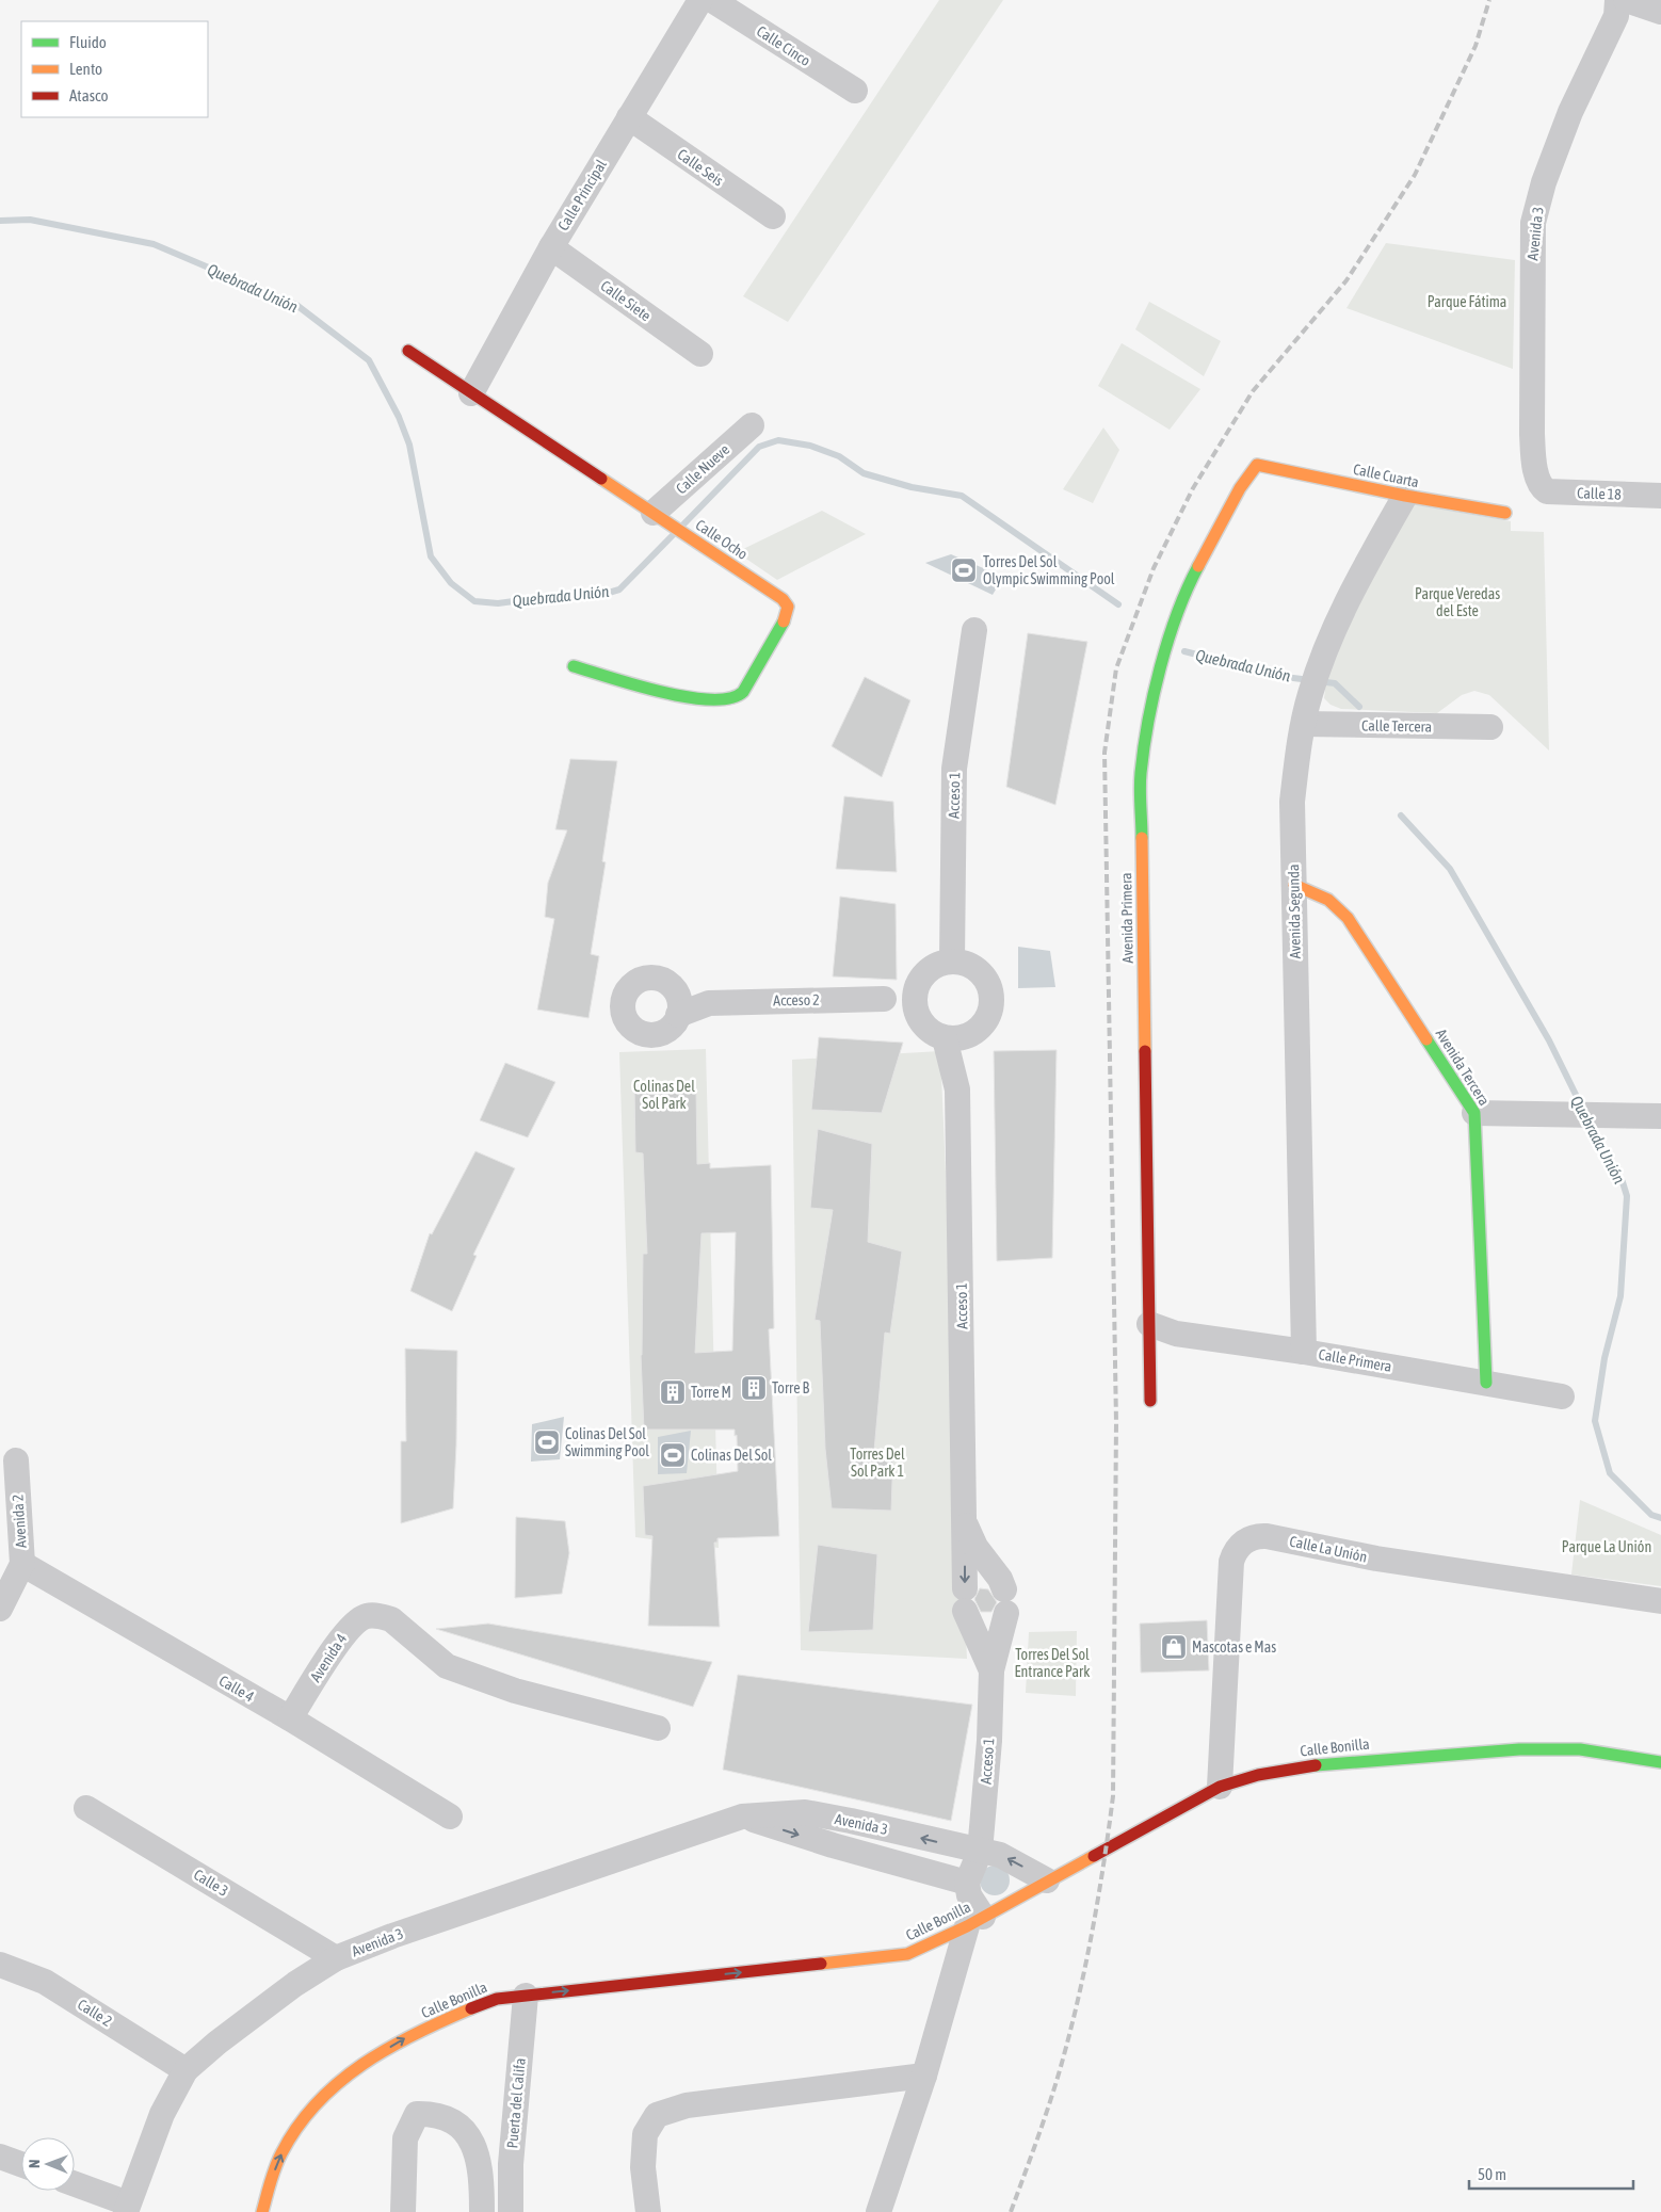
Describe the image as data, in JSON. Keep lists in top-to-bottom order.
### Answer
{
  "streets": {
    "street": [
      "Calle Cinco",
      "Calle Seis",
      "Calle Principal",
      "Avenida 3",
      "Calle Siete",
      "Calle Nueve",
      "Calle Cuarta",
      "Calle 18",
      "Calle Ocho",
      "Calle Tercera",
      "Acceso 1",
      "Avenida Segunda",
      "Avenida Primera",
      "Acceso 2",
      "Avenida Tercera",
      "Calle Primera",
      "Avenida 2",
      "Calle La Unión",
      "Avenida 4",
      "Calle 4",
      "Calle Bonilla",
      "Calle 3",
      "Calle 2",
      "Puerta del Califa"
    ]
  },
  "crossings": [
    ["Calle Seis", "Calle Principal"],
    ["Calle Principal", "Calle Siete"],
    ["Calle Principal", "Calle Ocho"],
    ["Avenida 3", "Calle 18"],
    ["Avenida 3", "Acceso 1"],
    ["Avenida 3", "Calle Bonilla"],
    ["Avenida 3", "Calle 3"],
    ["Avenida 3", "Calle 2"],
    ["Calle Nueve", "Calle Ocho"],
    ["Calle Cuarta", "Avenida Segunda"],
    ["Calle Cuarta", "Avenida Primera"],
    ["Calle Tercera", "Avenida Segunda"],
    ["Acceso 1", "Acceso 2"],
    ["Avenida Segunda", "Avenida Tercera"],
    ["Avenida Segunda", "Calle Primera"],
    ["Avenida Primera", "Calle Primera"],
    ["Avenida Tercera", "Calle Primera"],
    ["Avenida 2", "Calle 4"],
    ["Calle La Unión", "Calle Bonilla"],
    ["Avenida 4", "Calle 4"],
    ["Calle Bonilla", "Puerta del Califa"]
  ],
  "one_way": ["Calle Bonilla"],
  "water": ["Quebrada Unión"],
  "parks": [
    "Parque Fátima",
    "Parque Veredas del Este",
    "Colinas Del Sol Park",
    "Torres Del Sol Park 1",
    "Parque La Unión",
    "Torres Del Sol Entrance Park"
  ],
  "places": {
    "sports": ["Torres Del Sol Olympic Swimming Pool", "Colinas Del Sol Swimming Pool", "Colinas Del Sol"],
    "building": ["Torre B", "Torre M"],
    "shop": ["Mascotas e Mas"]
  },
  "legend": ["Fluido", "Lento", "Atasco"],
  "scale_bar": "50 m",
  "north": "left"
}
